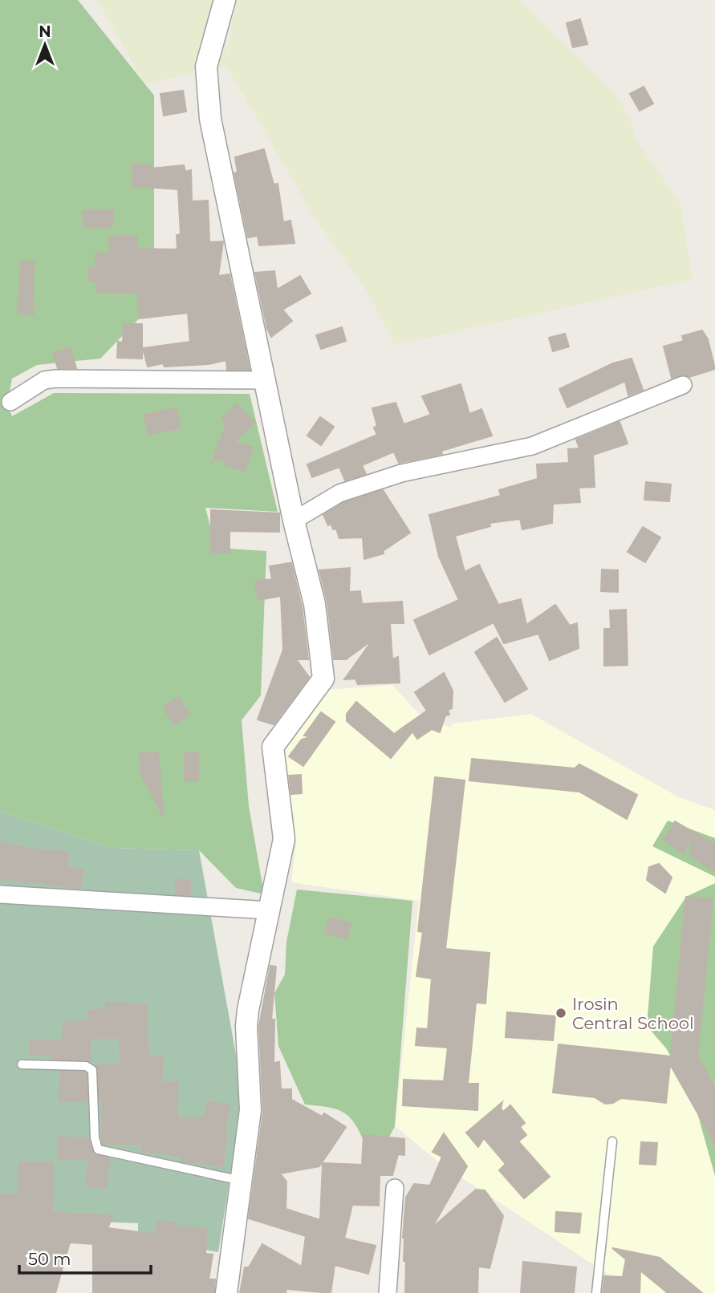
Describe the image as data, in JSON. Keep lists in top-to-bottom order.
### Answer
{
  "places": ["Irosin Central School"],
  "scale_bar": "50 m",
  "north": "top"
}
